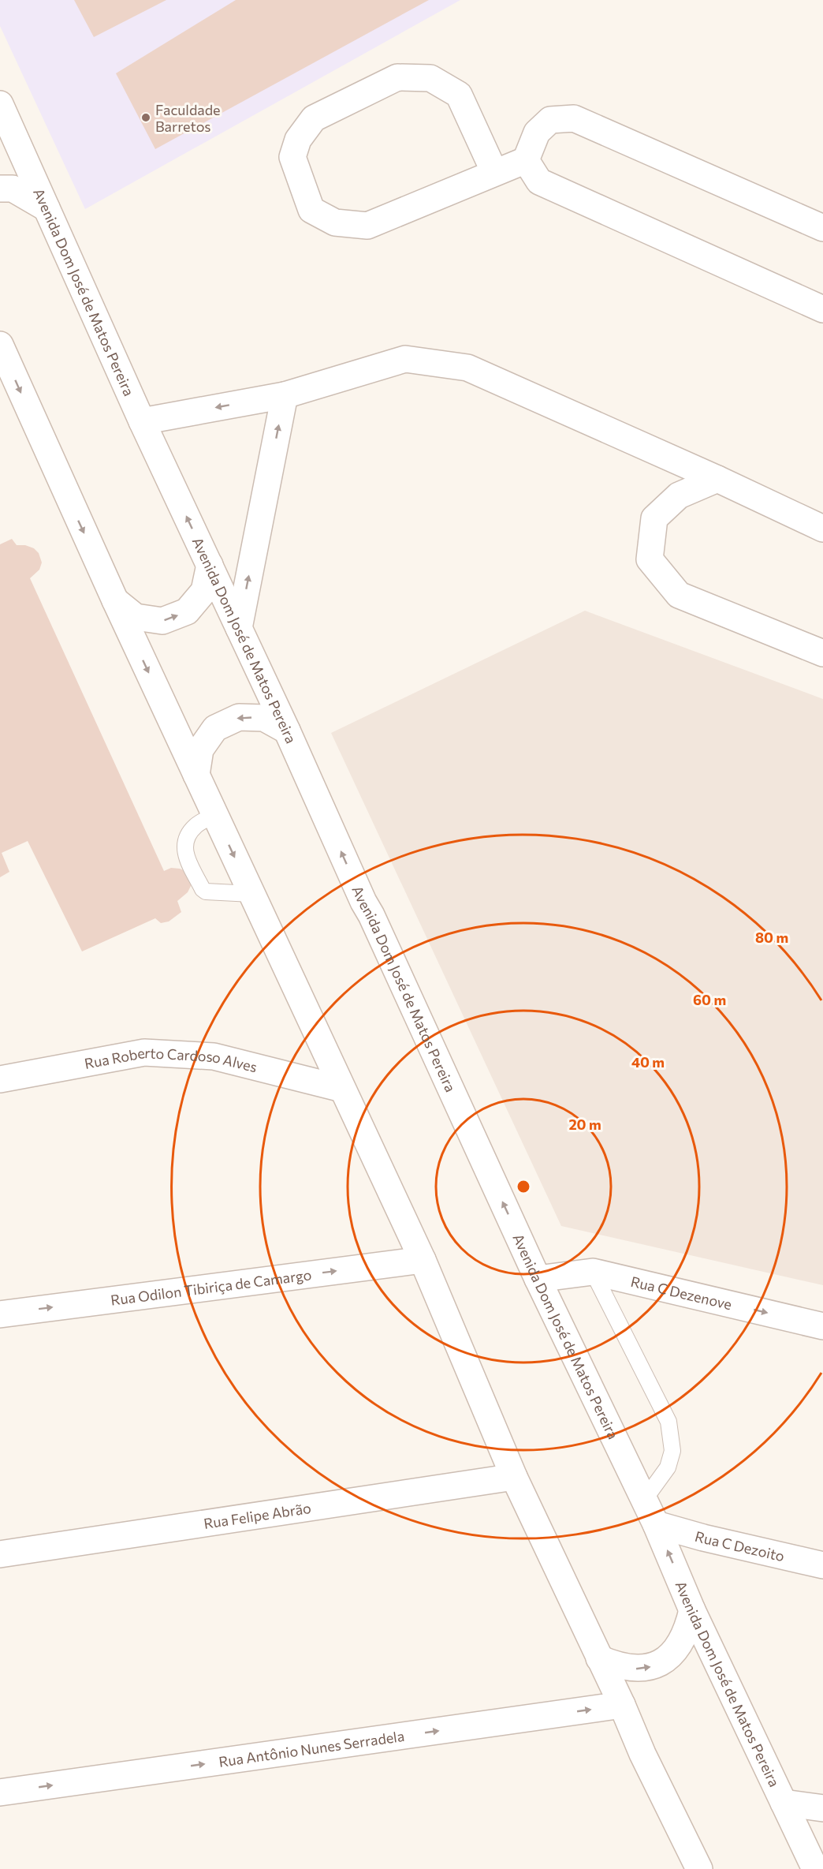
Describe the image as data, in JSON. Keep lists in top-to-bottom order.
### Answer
{
  "streets": {
    "street": [
      "Avenida Dom José de Matos Pereira",
      "Rua Roberto Cardoso Alves",
      "Rua Odilon Tibiriça de Camargo",
      "Rua C Dezenove",
      "Rua Felipe Abrão",
      "Rua C Dezoito",
      "Rua Antônio Nunes Serradela"
    ]
  },
  "crossings": [
    ["Avenida Dom José de Matos Pereira", "Rua C Dezenove"],
    ["Avenida Dom José de Matos Pereira", "Rua C Dezoito"]
  ],
  "one_way": ["Rua Odilon Tibiriça de Camargo", "Rua C Dezenove", "Rua Antônio Nunes Serradela"],
  "places": ["Faculdade Barretos"],
  "rings": [
    "80 m",
    "60 m",
    "40 m",
    "20 m"
  ]
}
